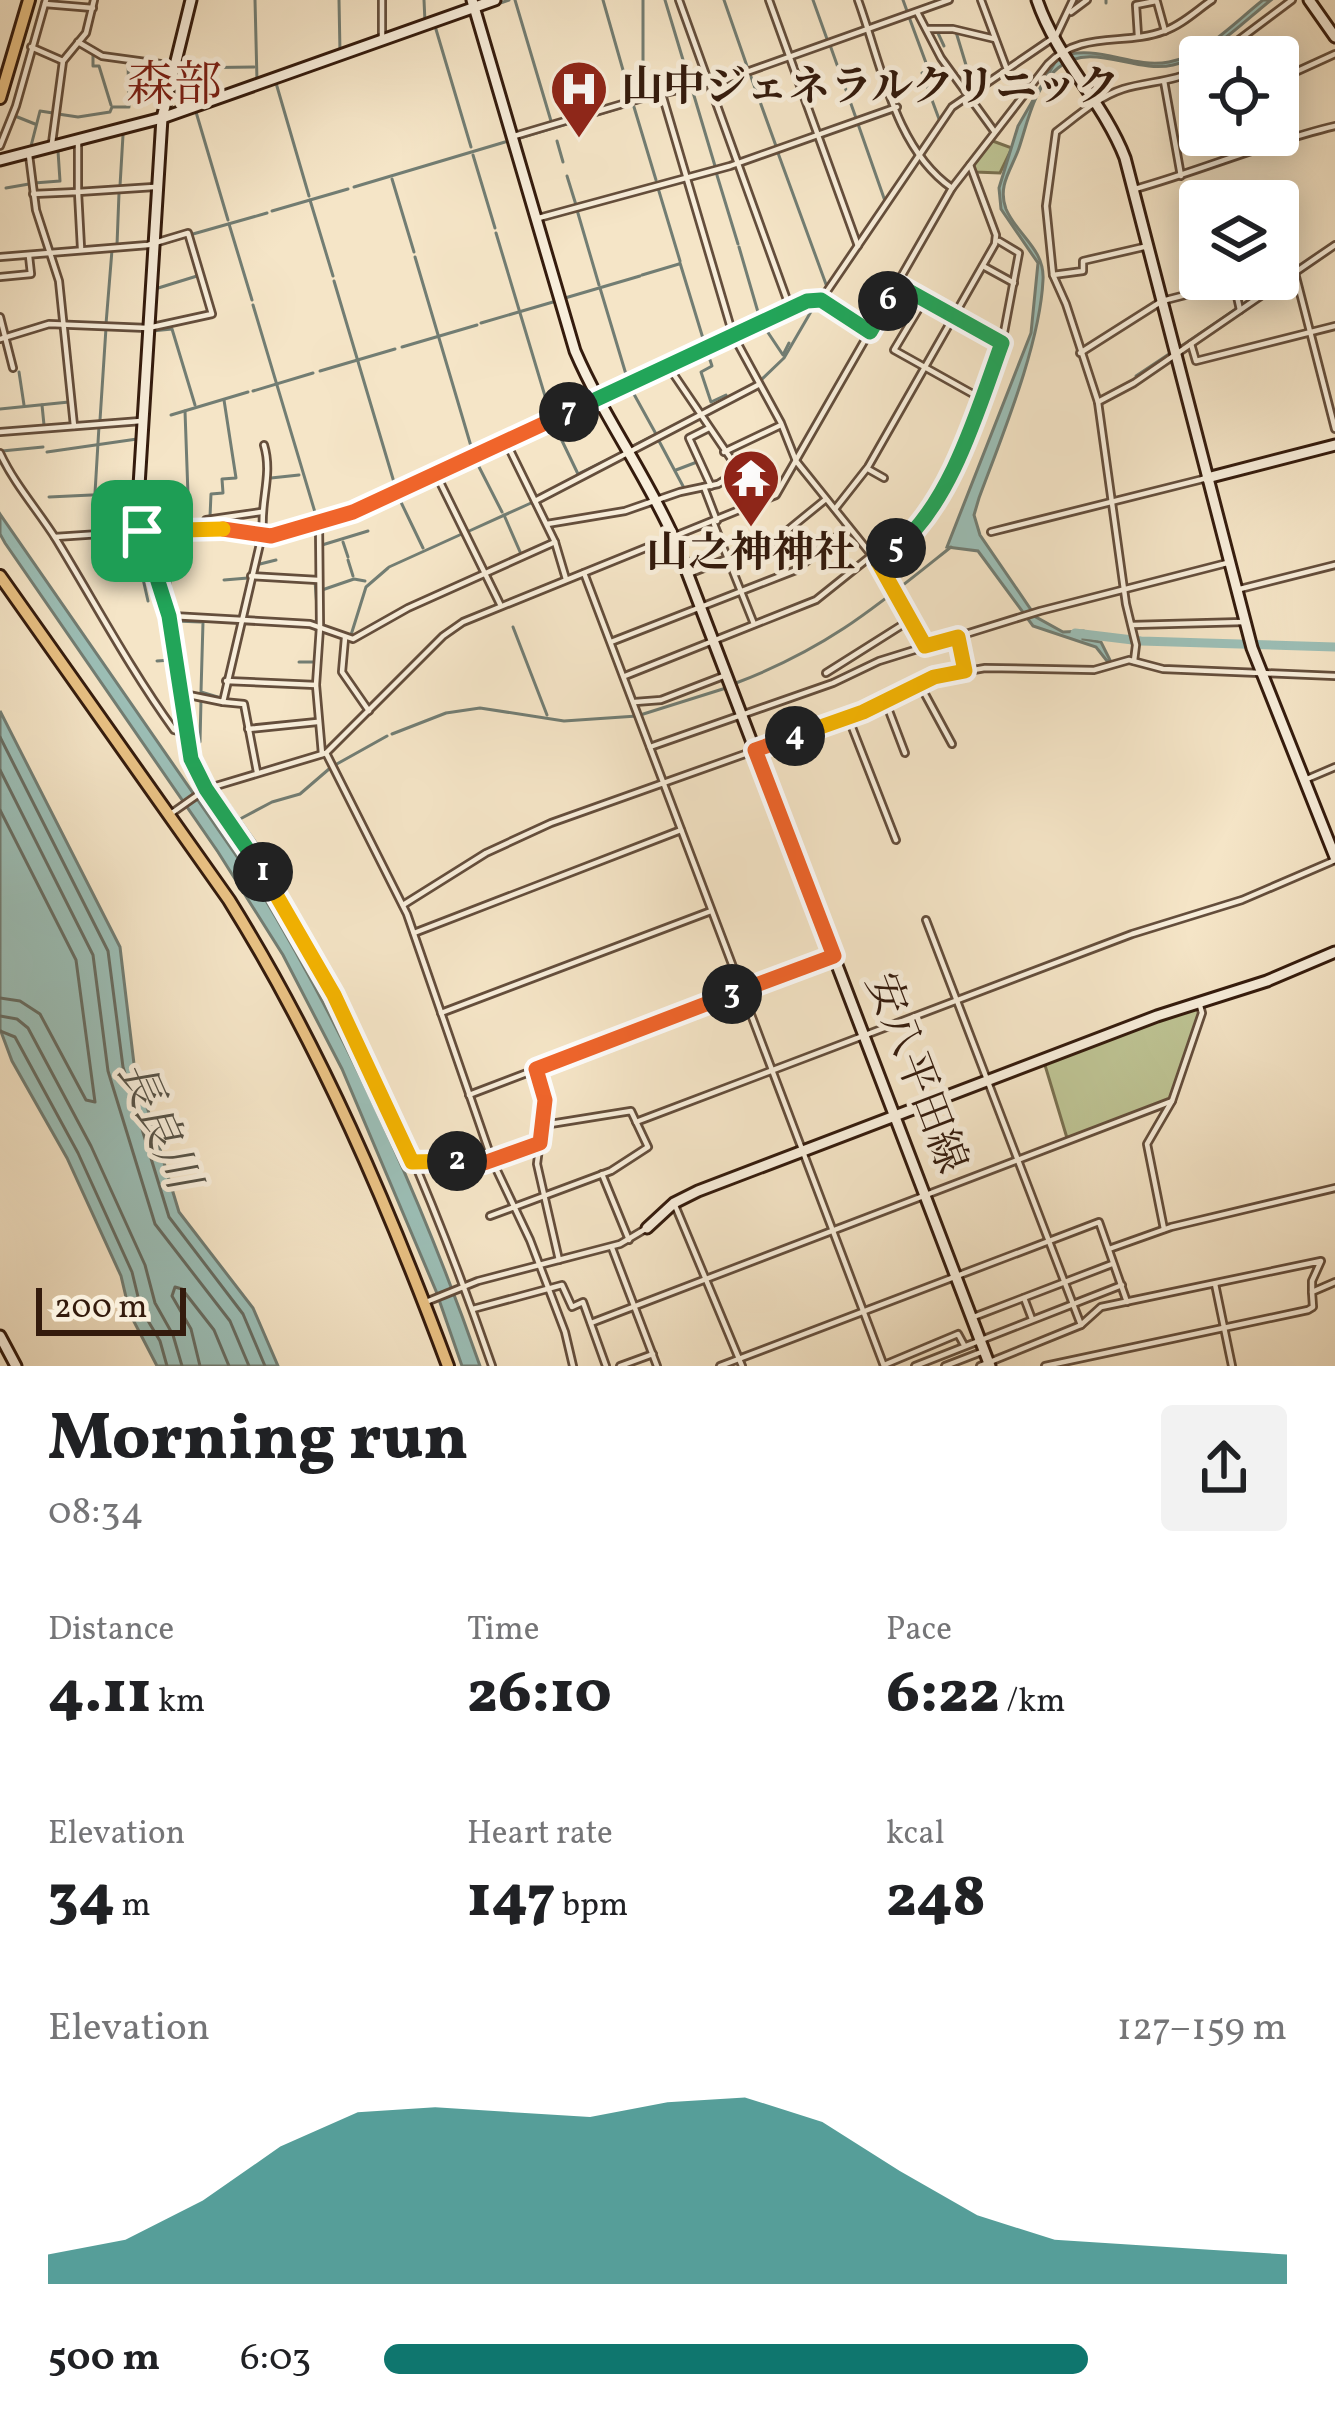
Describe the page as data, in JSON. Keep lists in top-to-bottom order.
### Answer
{
  "streets": {
    "street": ["安八平田線"]
  },
  "districts": ["森部"],
  "water": ["長良川"],
  "places": {
    "hospital": ["山中ジェネラルクリニック"],
    "temple": ["山之神神社"]
  },
  "scale_bar": "200 m",
  "page": {
    "pins": [
      "6",
      "7",
      "5",
      "4",
      "1",
      "3",
      "2"
    ],
    "scale": "200 m",
    "heading": ["Morning run", "08:34"],
    "stats": [
      ["Distance", "4.11 km"],
      ["Time", "26:10"],
      ["Pace", "6:22 /km"],
      ["Elevation", "34 m"],
      ["Heart rate", "147 bpm"],
      ["kcal", "248"]
    ],
    "chart": ["Elevation", "127–159 m"],
    "list": [
      {
        "name": "500 m",
        "note": "6:03"
      }
    ]
  }
}
